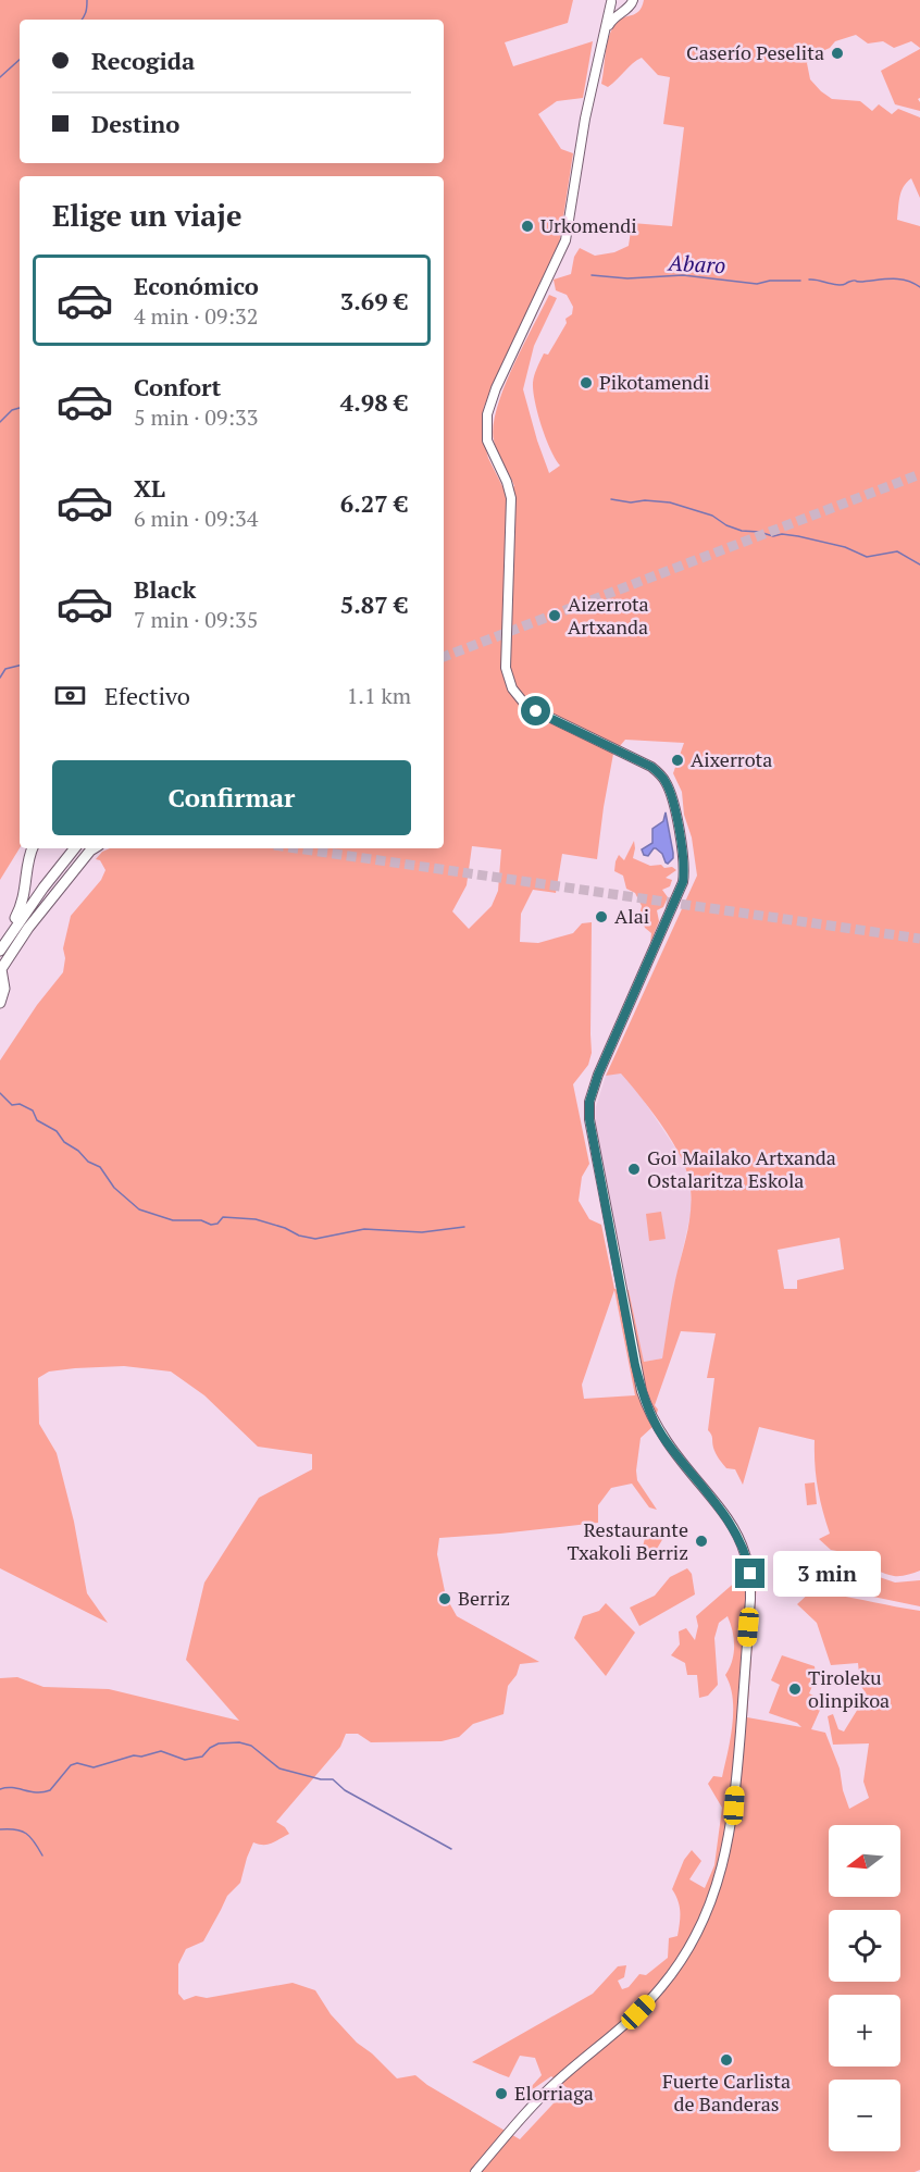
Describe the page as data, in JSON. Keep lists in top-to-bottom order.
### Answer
{
  "water": ["Abaro"],
  "places": [
    "Caserío Peselita",
    "Urkomendi",
    "Pikotamendi",
    "Aizerrota Artxanda",
    "Aixerrota",
    "Alai",
    "Goi Mailako Artxanda Ostalaritza Eskola",
    "Restaurante Txakoli Berriz",
    "Berriz",
    "Tiroleku olinpikoa",
    "Fuerte Carlista de Banderas",
    "Elorriaga"
  ],
  "north": "left",
  "page": {
    "banner": ["Recogida", "Destino"],
    "heading": "Elige un viaje",
    "list": [
      {
        "name": "Económico",
        "note": "4 min · 09:32",
        "value": "3.69 €"
      },
      {
        "name": "Confort",
        "note": "5 min · 09:33",
        "value": "4.98 €"
      },
      {
        "name": "XL",
        "note": "6 min · 09:34",
        "value": "6.27 €"
      },
      {
        "name": "Black",
        "note": "7 min · 09:35",
        "value": "5.87 €"
      }
    ],
    "pay": ["Efectivo", "1.1 km"],
    "buttons": "Confirmar",
    "bubble": "3 min",
    "map_buttons": ["+", "−"]
  }
}
